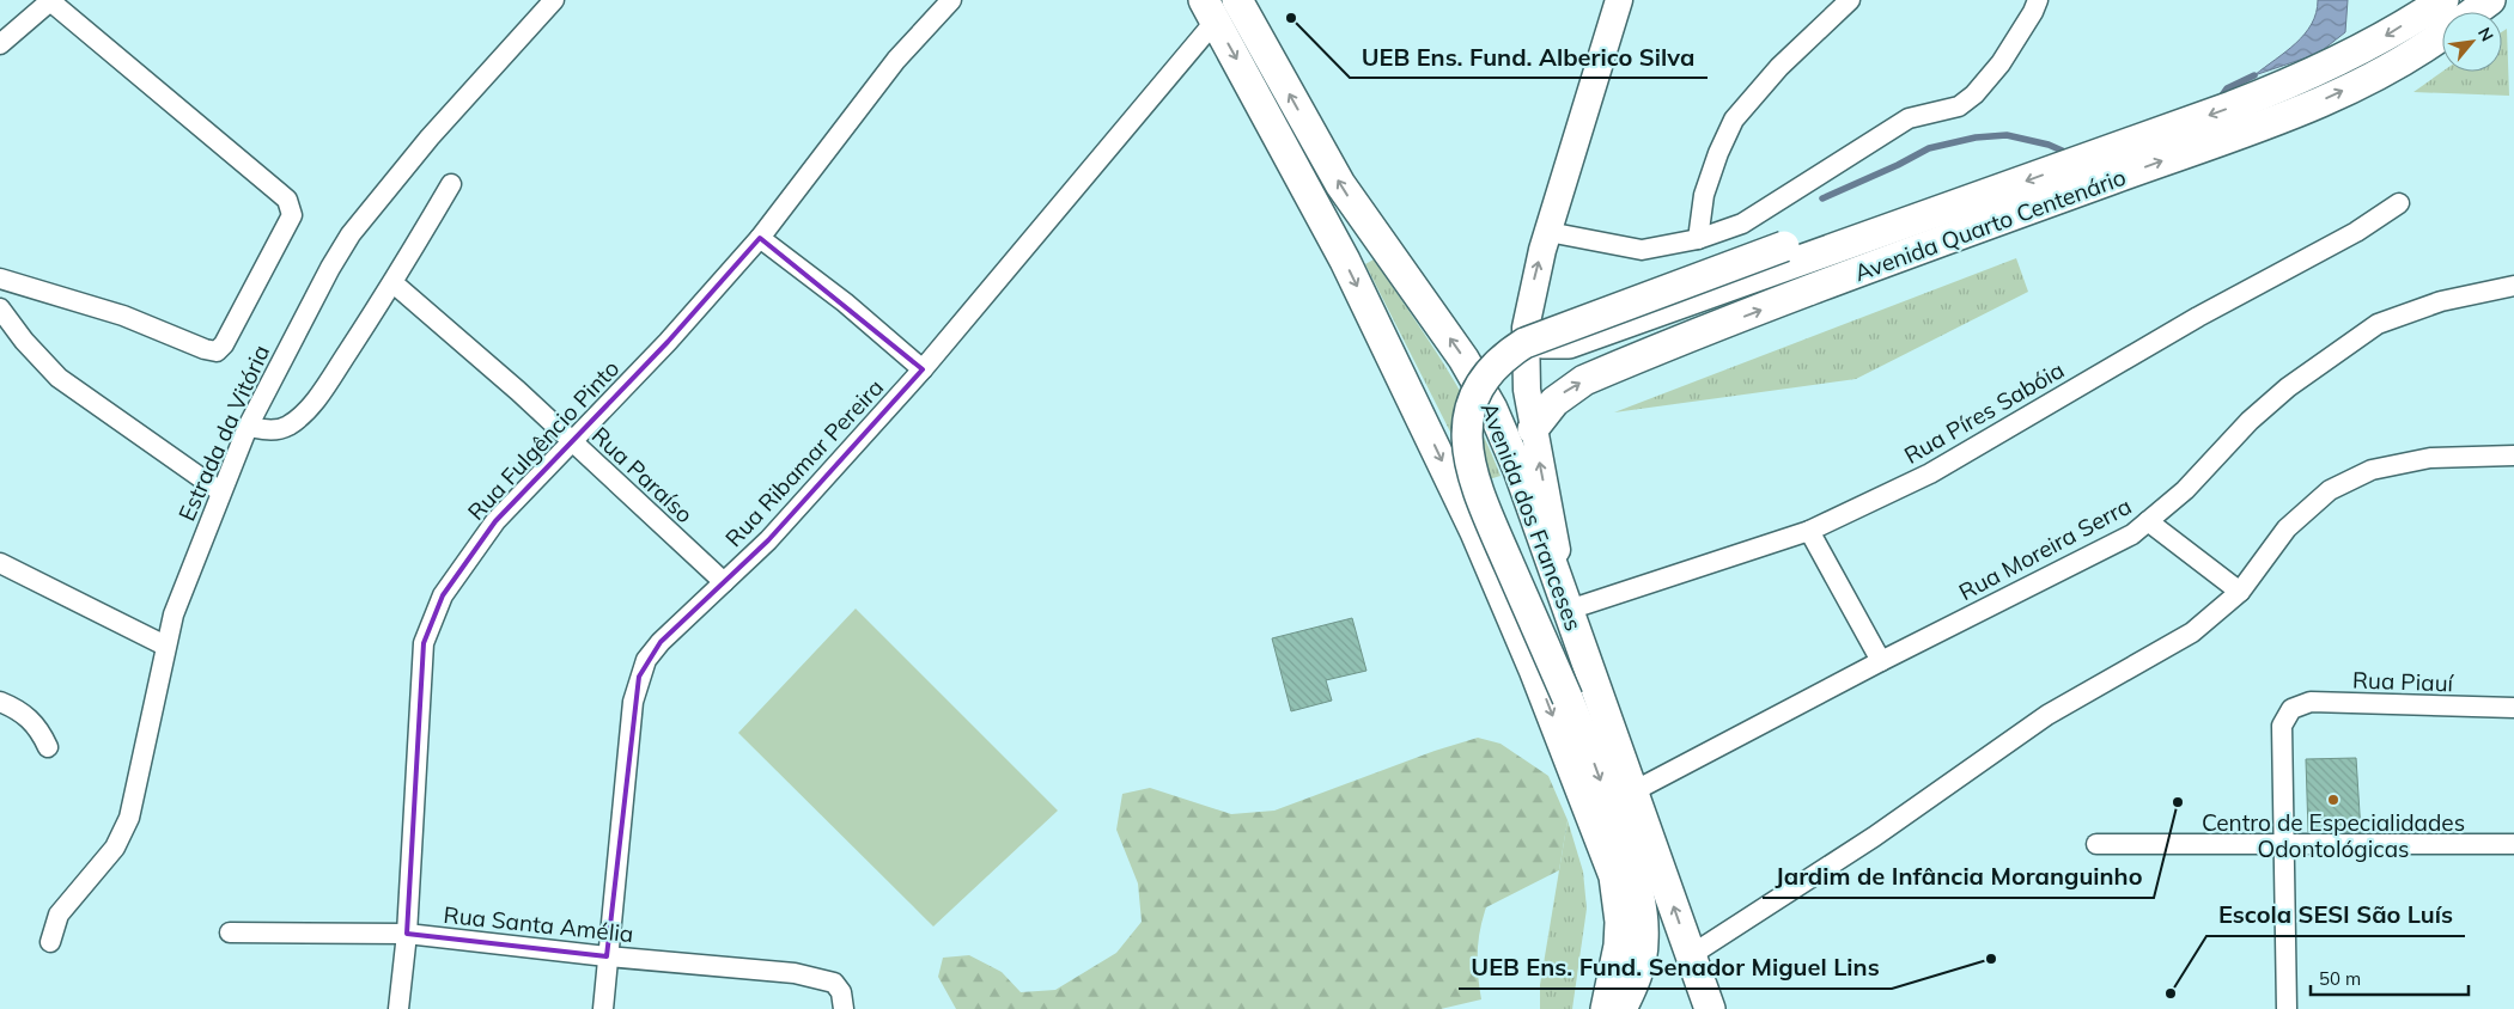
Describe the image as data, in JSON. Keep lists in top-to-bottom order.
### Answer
{
  "streets": {
    "main road": ["Avenida Quarto Centenário", "Avenida dos Franceses"],
    "street": [
      "Rua Píres Sabóia",
      "Estrada da Vitória",
      "Rua Fulgêncio Pinto",
      "Rua Ribamar Pereira",
      "Rua Paraíso",
      "Rua Moreira Serra",
      "Rua Piauí",
      "Rua Santa Amélia"
    ]
  },
  "crossings": [
    ["Rua Píres Sabóia", "Avenida dos Franceses"],
    ["Rua Fulgêncio Pinto", "Rua Paraíso"],
    ["Rua Fulgêncio Pinto", "Rua Santa Amélia"],
    ["Rua Ribamar Pereira", "Rua Paraíso"],
    ["Rua Ribamar Pereira", "Rua Santa Amélia"],
    ["Avenida dos Franceses", "Rua Moreira Serra"]
  ],
  "places": [
    "UEB Ens. Fund. Alberico Silva",
    "Centro de Especialidades Odontológicas",
    "Jardim de Infância Moranguinho",
    "UEB Ens. Fund. Senador Miguel Lins",
    "Escola SESI São Luís"
  ],
  "scale_bar": "50 m",
  "north": "top right"
}
